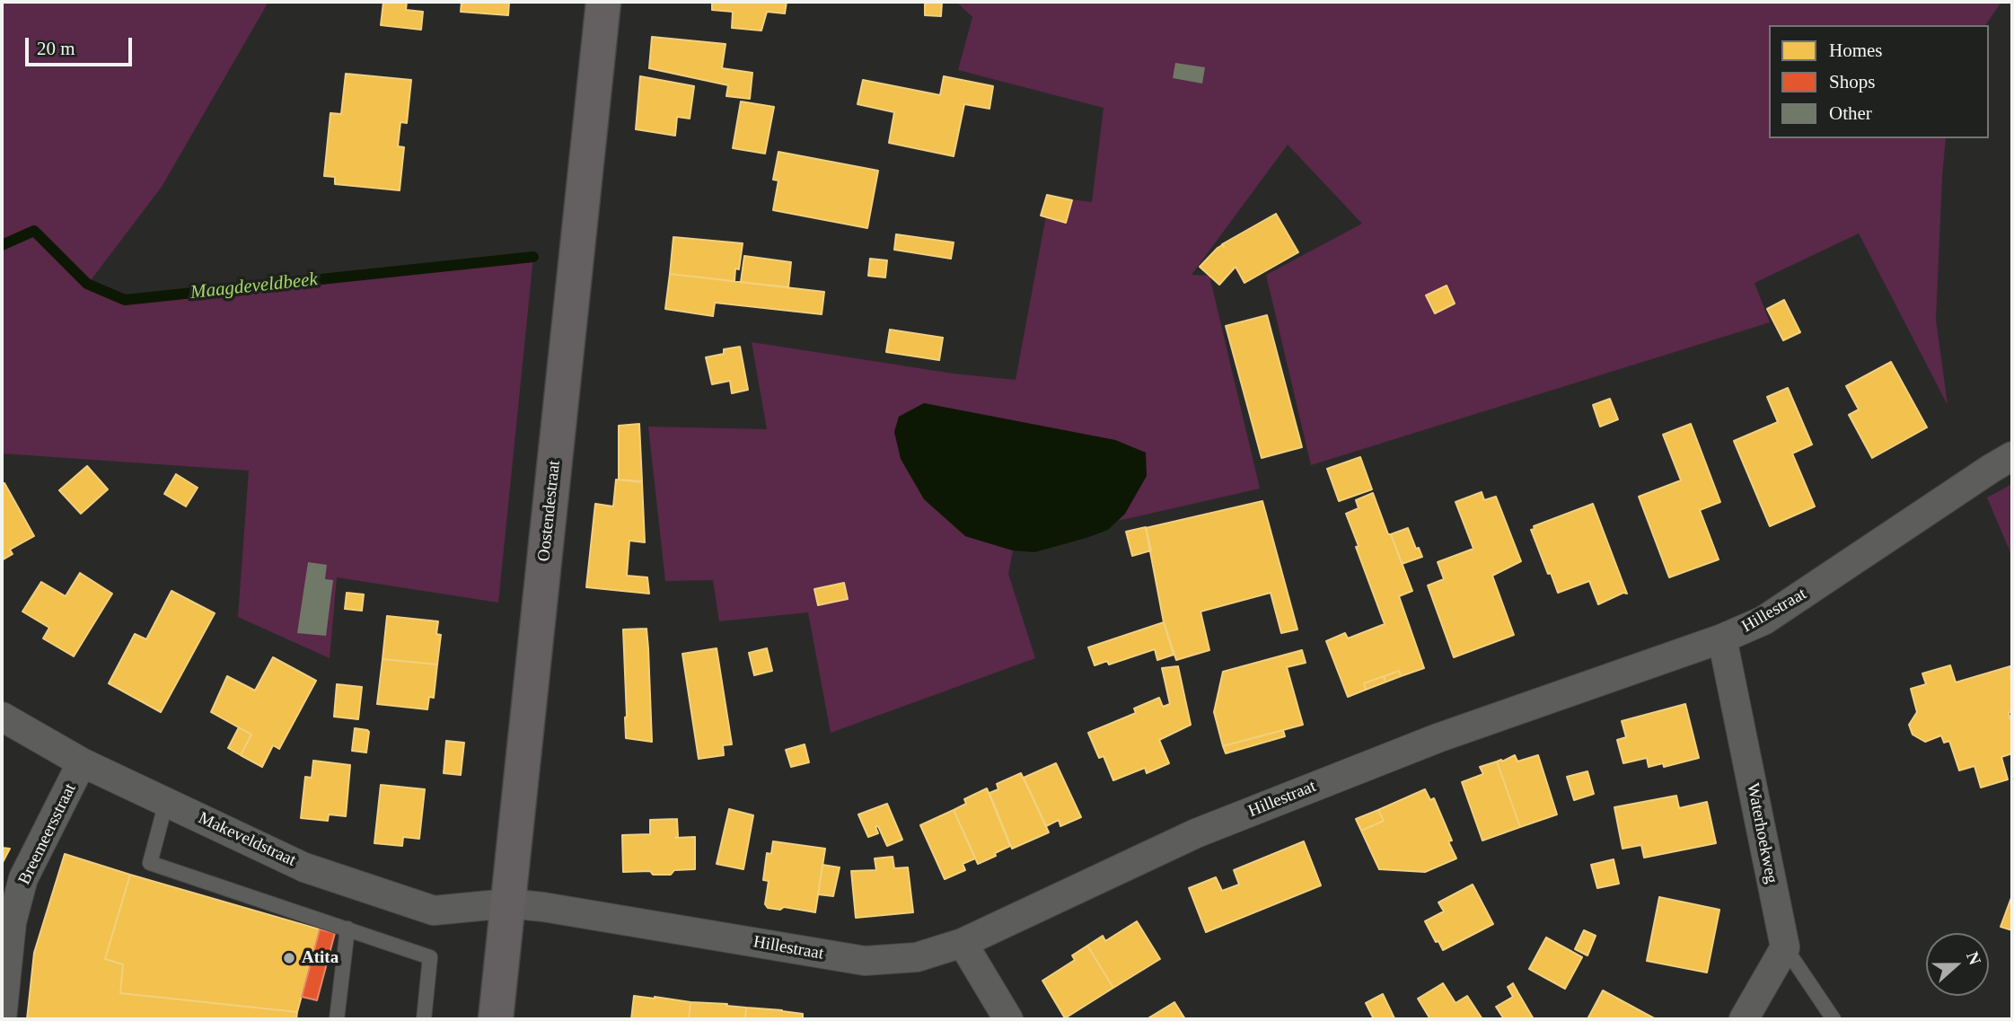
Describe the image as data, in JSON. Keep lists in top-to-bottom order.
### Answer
{
  "streets": {
    "main road": ["Oostendestraat"],
    "street": [
      "Hillestraat",
      "Waterhoekweg",
      "Breemeersstraat",
      "Makeveldstraat"
    ]
  },
  "crossings": [
    ["Oostendestraat", "Hillestraat"],
    ["Oostendestraat", "Makeveldstraat"],
    ["Hillestraat", "Waterhoekweg"],
    ["Hillestraat", "Makeveldstraat"],
    ["Breemeersstraat", "Makeveldstraat"]
  ],
  "water": ["Maagdeveldbeek"],
  "places": ["Atita"],
  "legend": ["Homes", "Shops", "Other"],
  "scale_bar": "20 m",
  "north": "right"
}
